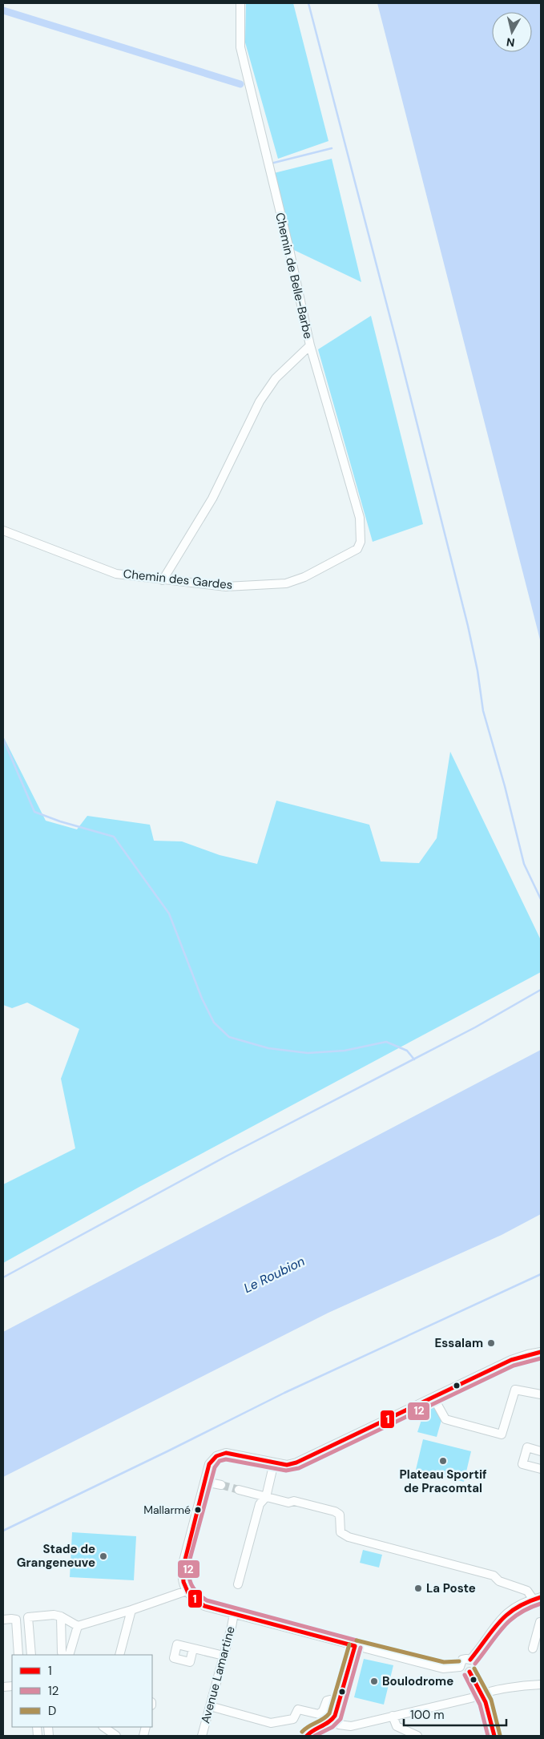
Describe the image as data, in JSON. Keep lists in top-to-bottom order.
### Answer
{
  "streets": {
    "street": ["Chemin de Belle-Barbe", "Chemin des Gardes", "Avenue Lamartine"]
  },
  "crossings": [
    ["Chemin de Belle-Barbe", "Chemin des Gardes"]
  ],
  "water": ["Le Roubion"],
  "places": [
    "Essalam",
    "Plateau Sportif de Pracomtal",
    "Mallarmé",
    "Stade de Grangeneuve",
    "La Poste",
    "Boulodrome"
  ],
  "lines": ["transit line 1", "transit line 12", "transit line D"],
  "legend": ["1", "12", "D"],
  "scale_bar": "100 m",
  "north": "bottom"
}
